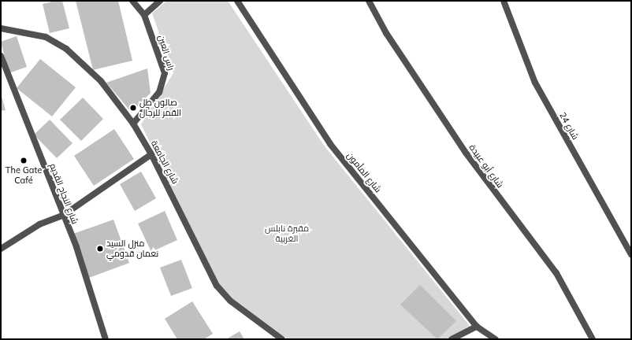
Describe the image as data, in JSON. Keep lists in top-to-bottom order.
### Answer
{
  "streets": {
    "street": [
      "راس العين",
      "شارع 24",
      "شارع الجامعة",
      "شارع أبو عبيدة",
      "شارع المأمون",
      "شارع النجاح القديم"
    ]
  },
  "crossings": [
    ["راس العين", "شارع الجامعة"]
  ],
  "parks": ["مقبرة نابلس الغربية"],
  "places": ["صالون طل القمر للرجال", "The Gate Café", "منزل السيد نعمان قدومي"]
}
